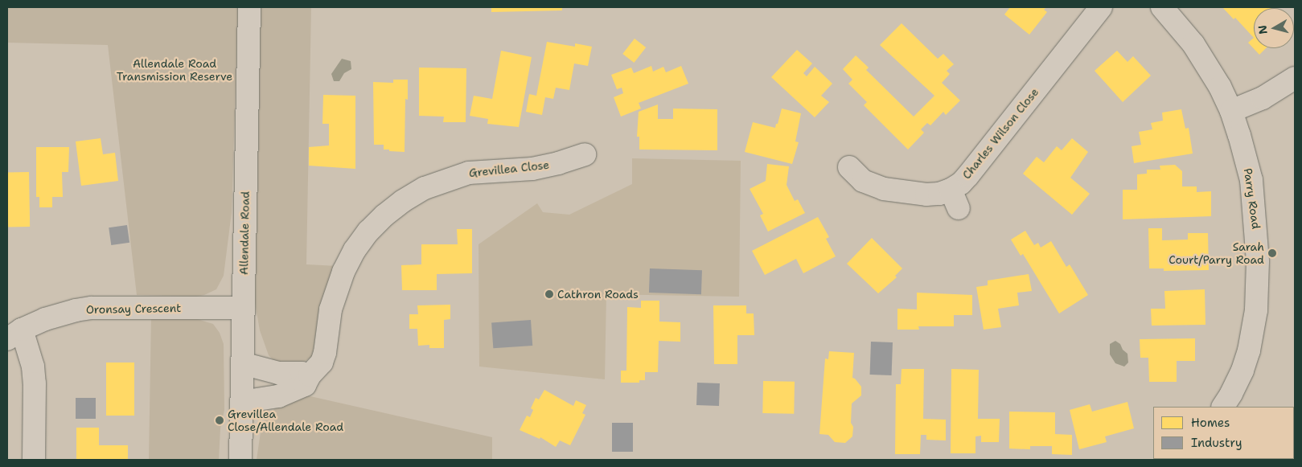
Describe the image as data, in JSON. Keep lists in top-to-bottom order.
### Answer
{
  "streets": {
    "street": [
      "Charles Wilson Close",
      "Grevillea Close",
      "Parry Road",
      "Allendale Road",
      "Oronsay Crescent"
    ]
  },
  "crossings": [
    ["Grevillea Close", "Allendale Road"],
    ["Allendale Road", "Oronsay Crescent"]
  ],
  "parks": ["Allendale Road Transmission Reserve"],
  "places": ["Sarah Court/Parry Road", "Cathron Roads", "Grevillea Close/Allendale Road"],
  "legend": ["Homes", "Industry"],
  "north": "left"
}
